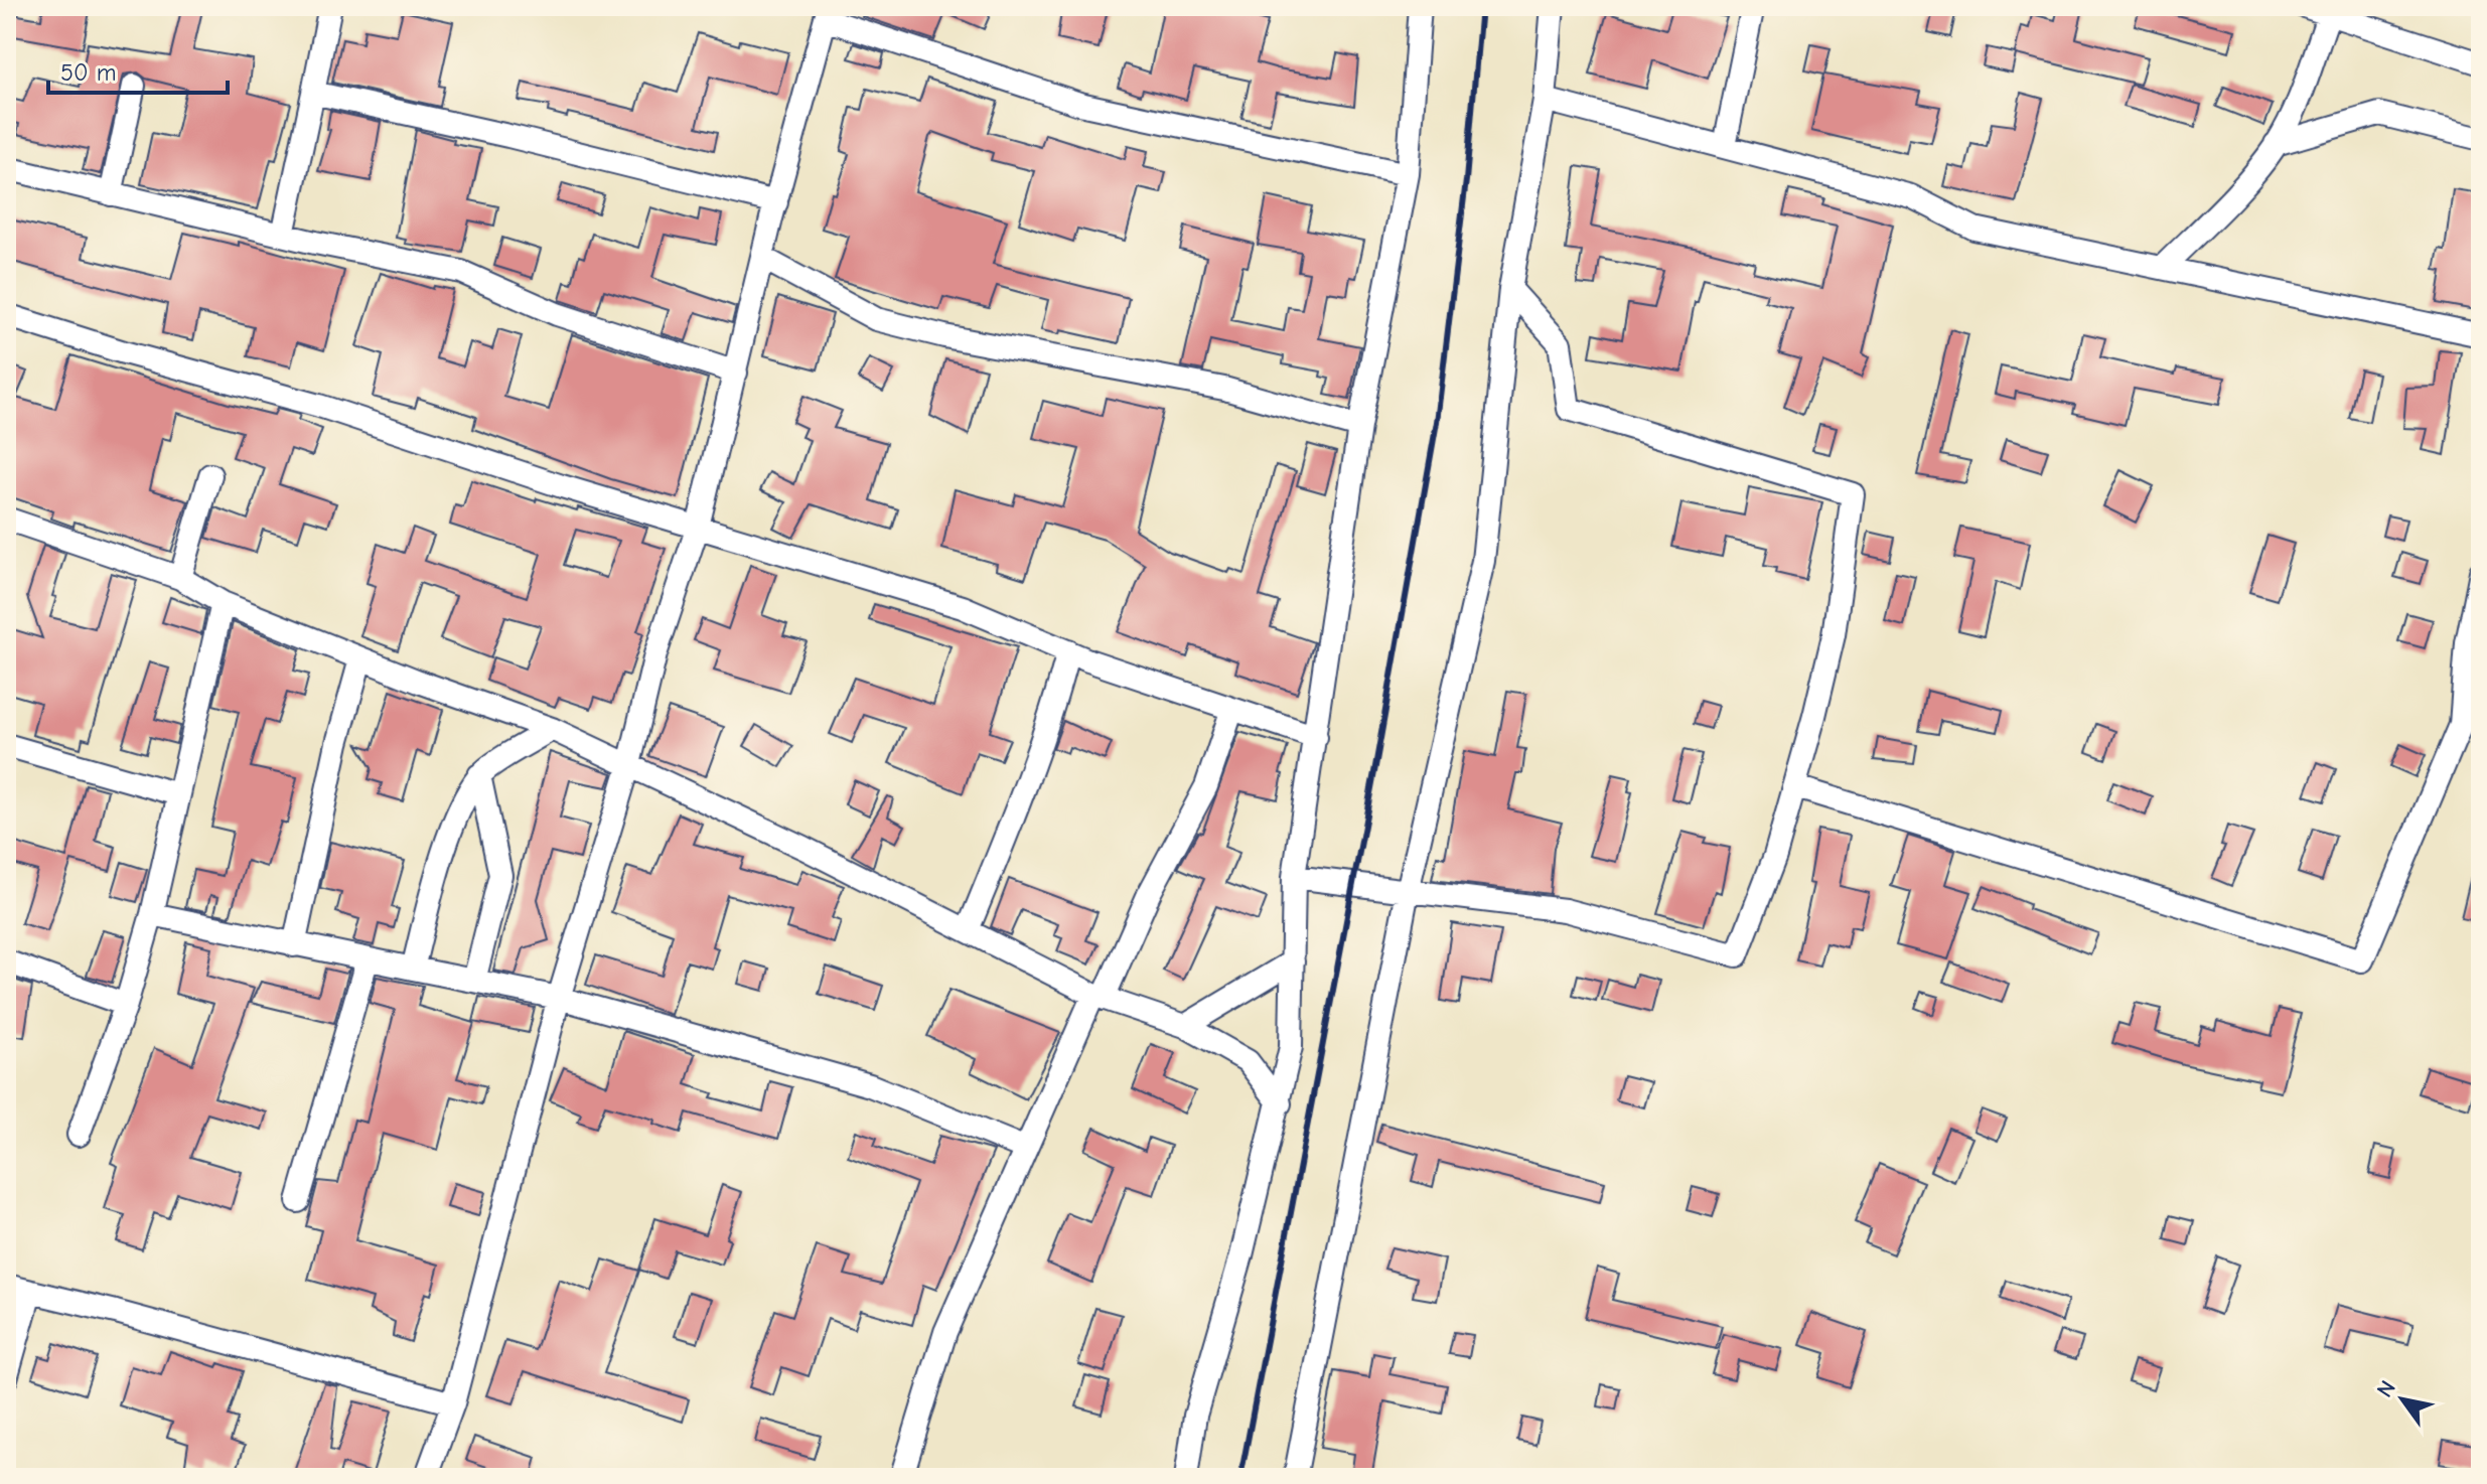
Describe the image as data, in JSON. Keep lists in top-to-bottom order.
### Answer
{
  "scale_bar": "50 m",
  "north": "top left"
}
